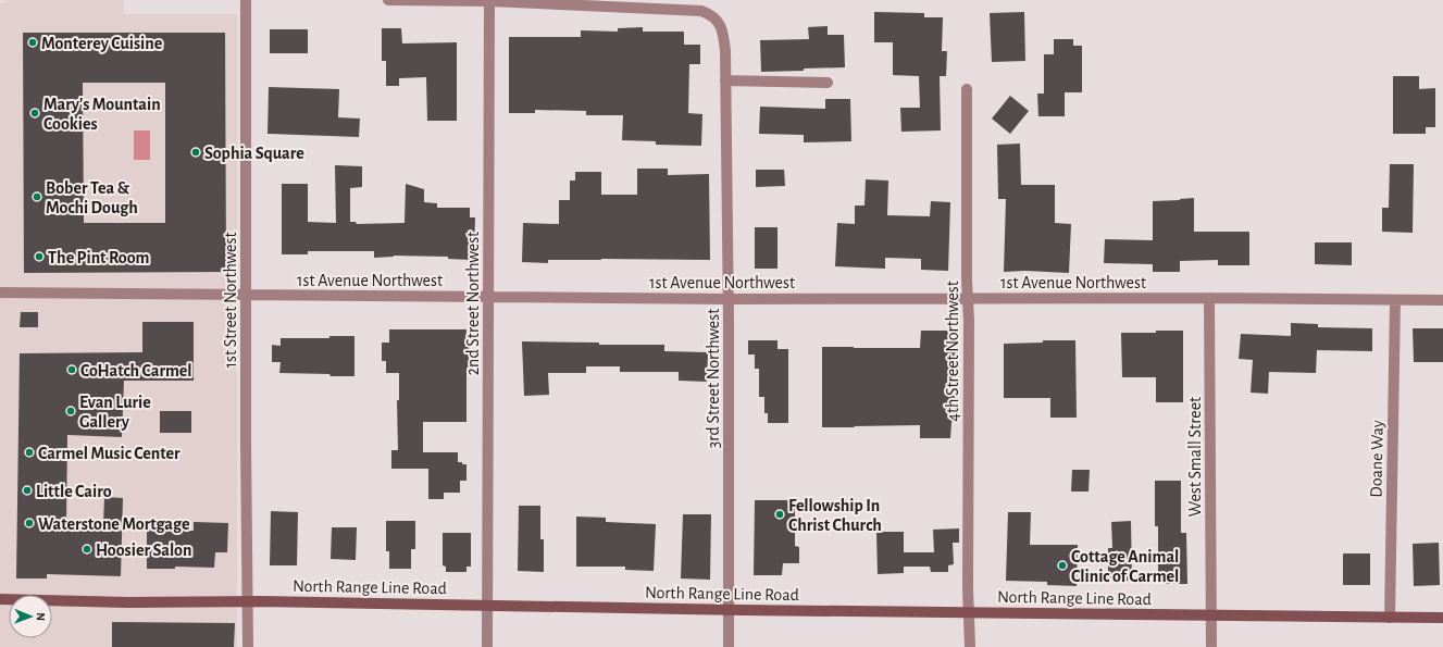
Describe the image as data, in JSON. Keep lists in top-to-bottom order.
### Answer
{
  "streets": {
    "main road": ["North Range Line Road"],
    "street": [
      "1st Avenue Northwest",
      "1st Street Northwest",
      "2nd Street Northwest",
      "4th Street Northwest",
      "3rd Street Northwest",
      "West Small Street",
      "Doane Way"
    ]
  },
  "crossings": [
    ["1st Avenue Northwest", "1st Street Northwest"],
    ["1st Avenue Northwest", "2nd Street Northwest"],
    ["1st Avenue Northwest", "4th Street Northwest"],
    ["1st Avenue Northwest", "3rd Street Northwest"],
    ["1st Avenue Northwest", "West Small Street"],
    ["1st Avenue Northwest", "Doane Way"],
    ["1st Street Northwest", "North Range Line Road"],
    ["2nd Street Northwest", "3rd Street Northwest"],
    ["2nd Street Northwest", "North Range Line Road"],
    ["4th Street Northwest", "North Range Line Road"],
    ["3rd Street Northwest", "North Range Line Road"],
    ["West Small Street", "North Range Line Road"],
    ["Doane Way", "North Range Line Road"]
  ],
  "places": [
    "Monterey Cuisine",
    "Mary's Mountain Cookies",
    "Sophia Square",
    "Bober Tea & Mochi Dough",
    "The Pint Room",
    "CoHatch Carmel",
    "Evan Lurie Gallery",
    "Carmel Music Center",
    "Little Cairo",
    "Fellowship In Christ Church",
    "Waterstone Mortgage",
    "Hoosier Salon",
    "Cottage Animal Clinic of Carmel"
  ],
  "north": "right"
}
